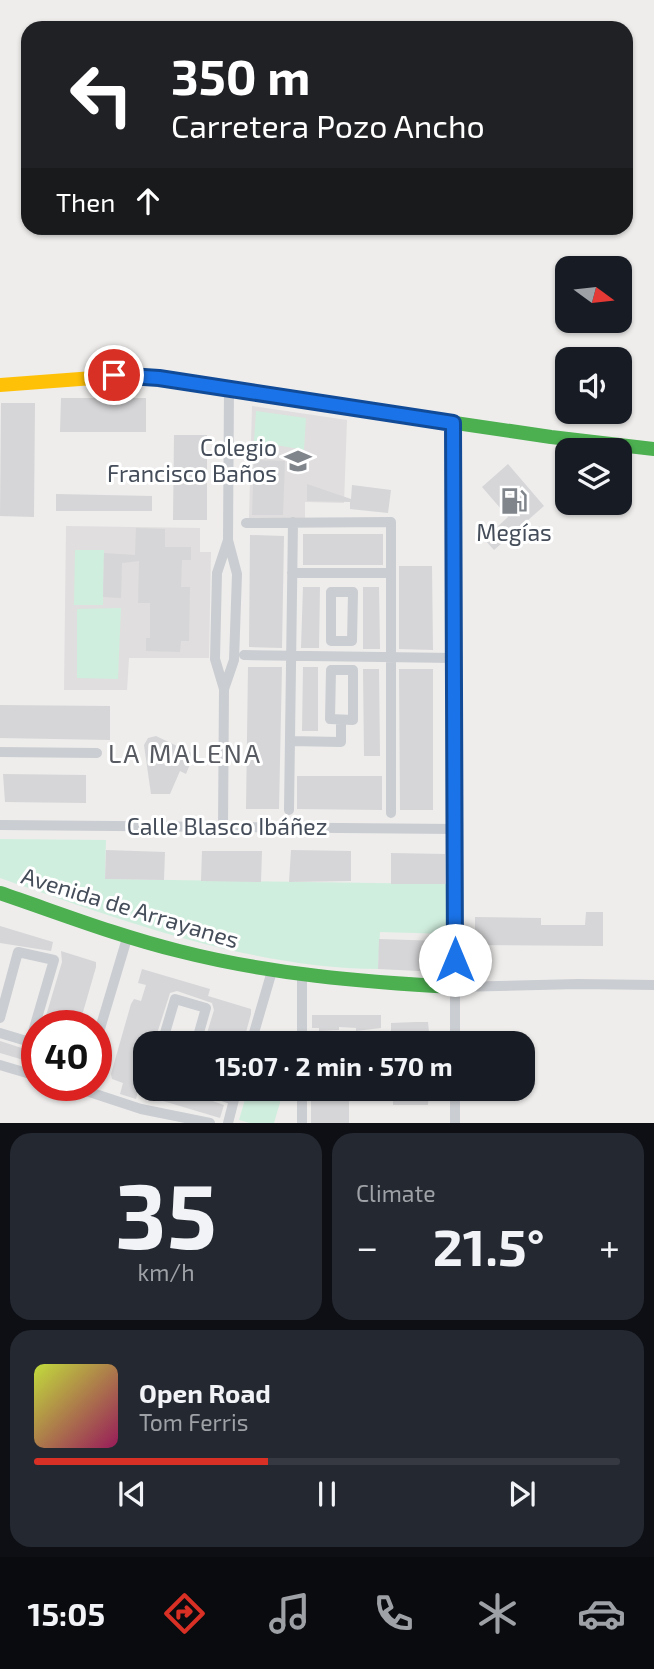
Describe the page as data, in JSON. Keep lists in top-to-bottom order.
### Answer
{
  "streets": {
    "street": ["Calle Blasco Ibáñez", "Avenida de Arrayanes"]
  },
  "districts": ["LA MALENA"],
  "places": {
    "school or university": ["Colegio Francisco Baños"],
    "fuel station": ["Megías"]
  },
  "north": "right",
  "page": {
    "turn": ["350 m", "Carretera Pozo Ancho"],
    "then": "Then",
    "limit": "40",
    "trip": "15:07 · 2 min · 570 m",
    "tile": [
      ["35", "km/h"],
      "Climate"
    ],
    "heat": ["−", "21.5°", "+"],
    "song": ["Open Road", "Tom Ferris"],
    "tabs": "15:05"
  }
}
